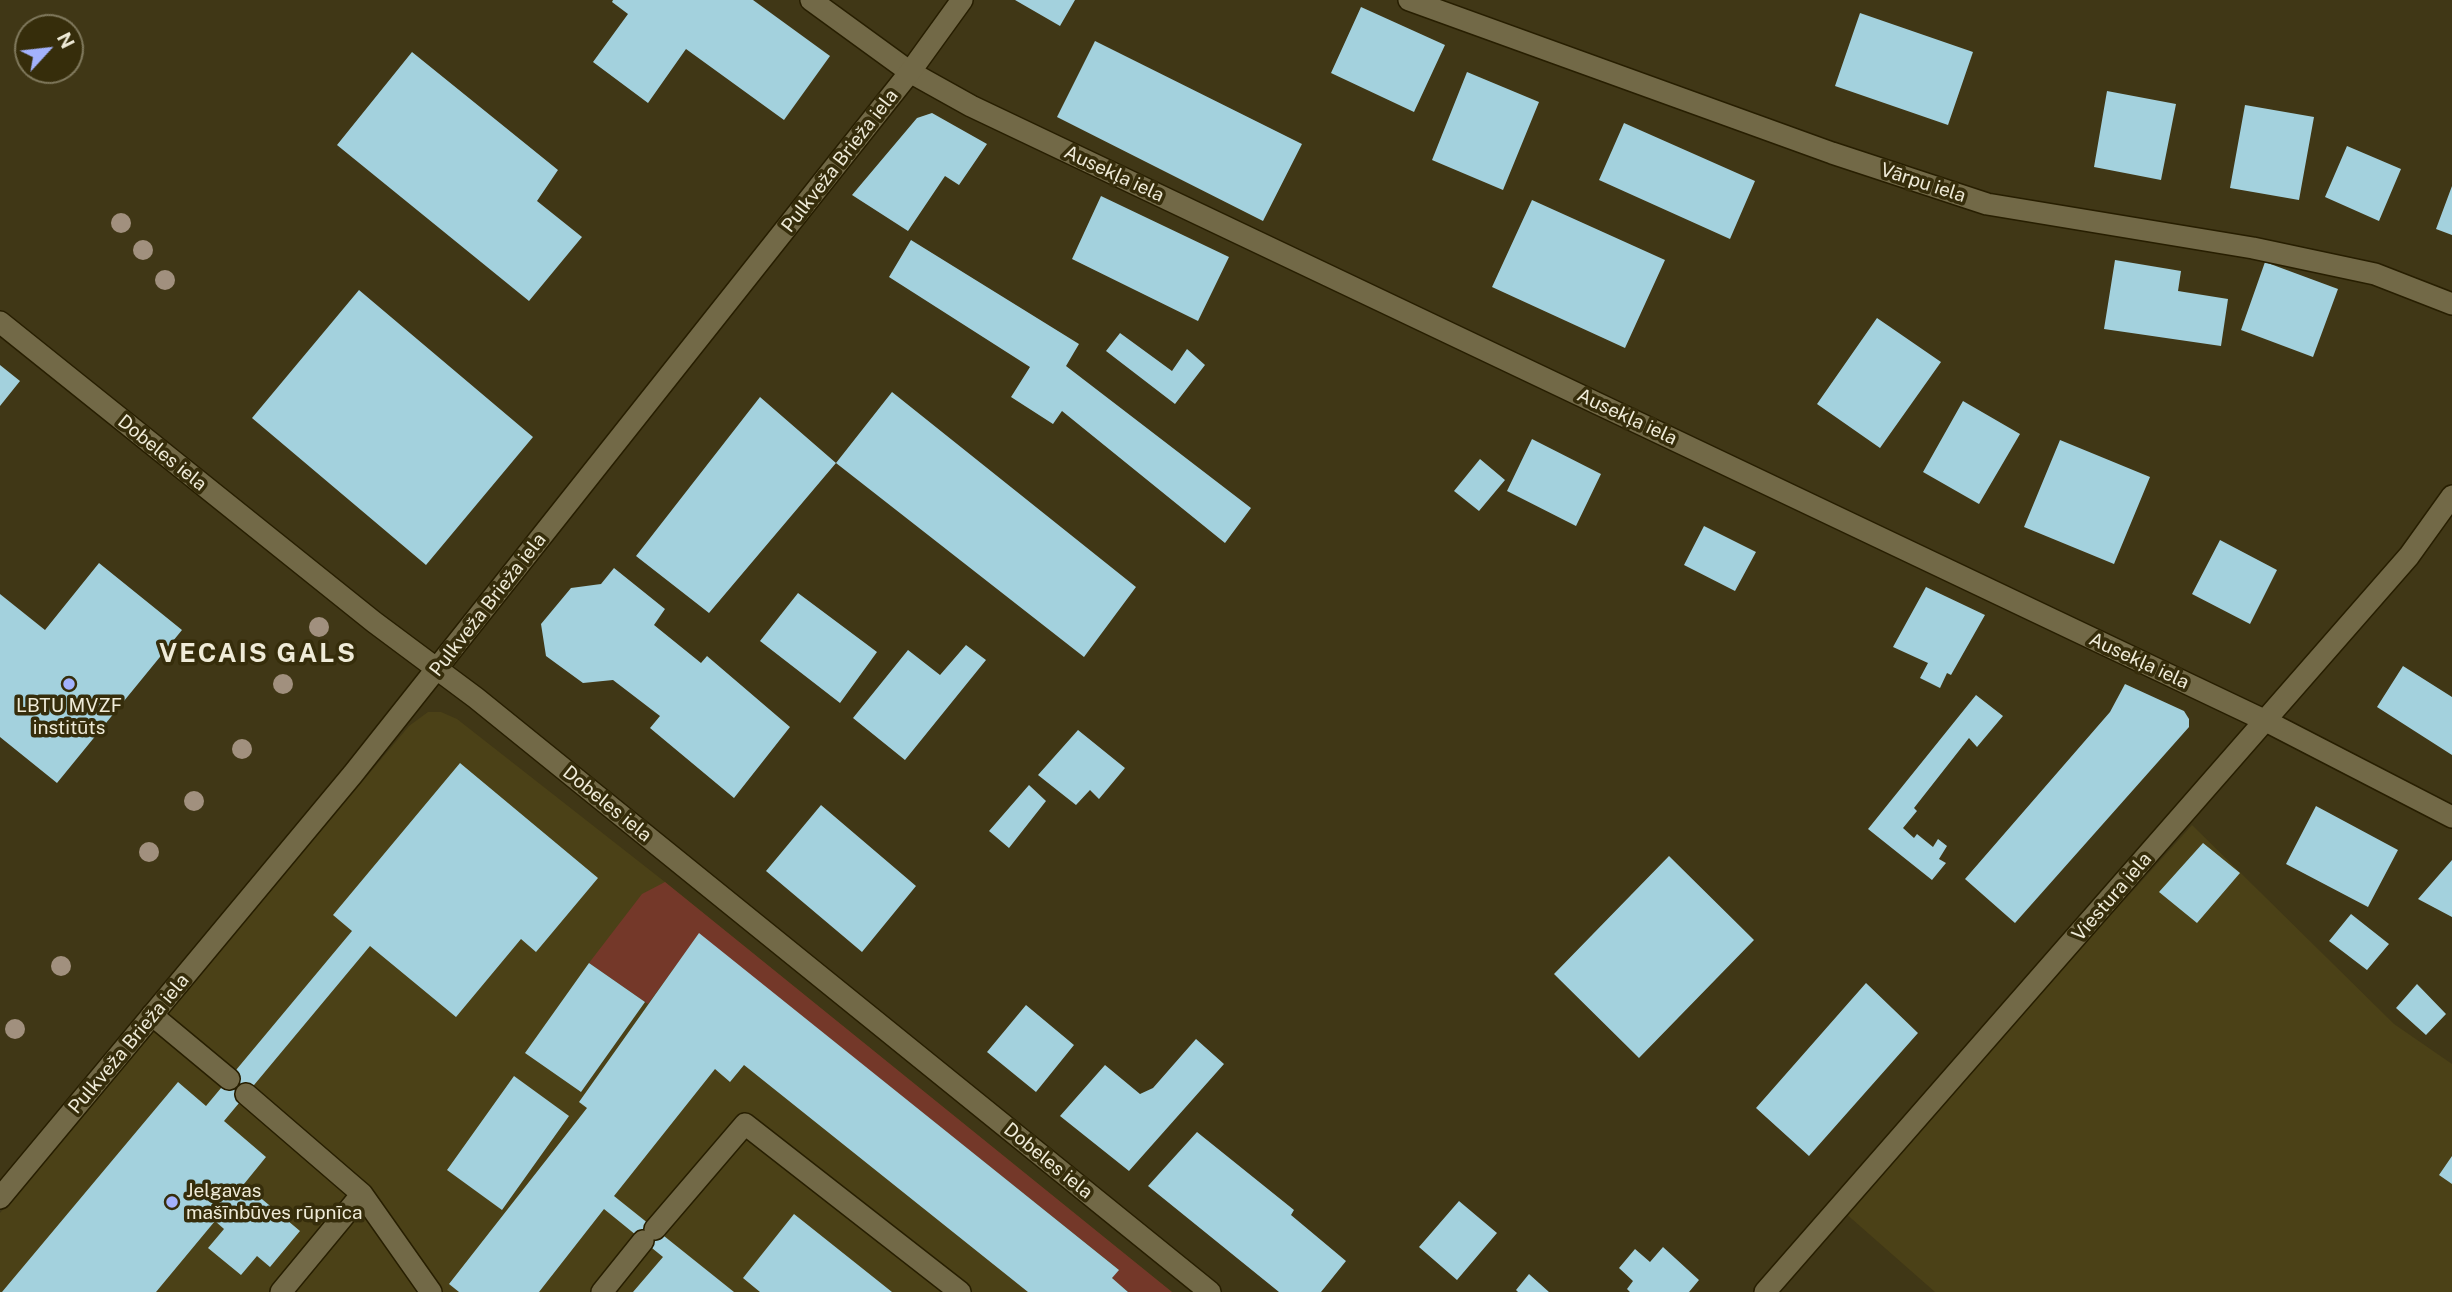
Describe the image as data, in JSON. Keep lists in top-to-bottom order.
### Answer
{
  "streets": {
    "street": [
      "Pulkveža Brieža iela",
      "Ausekļa iela",
      "Vārpu iela",
      "Dobeles iela",
      "Viestura iela"
    ]
  },
  "crossings": [
    ["Pulkveža Brieža iela", "Ausekļa iela"],
    ["Pulkveža Brieža iela", "Dobeles iela"],
    ["Ausekļa iela", "Viestura iela"]
  ],
  "districts": ["VECAIS GALS"],
  "places": ["LBTU MVZF institūts", "Jelgavas mašīnbūves rūpnīca"],
  "north": "top right"
}
